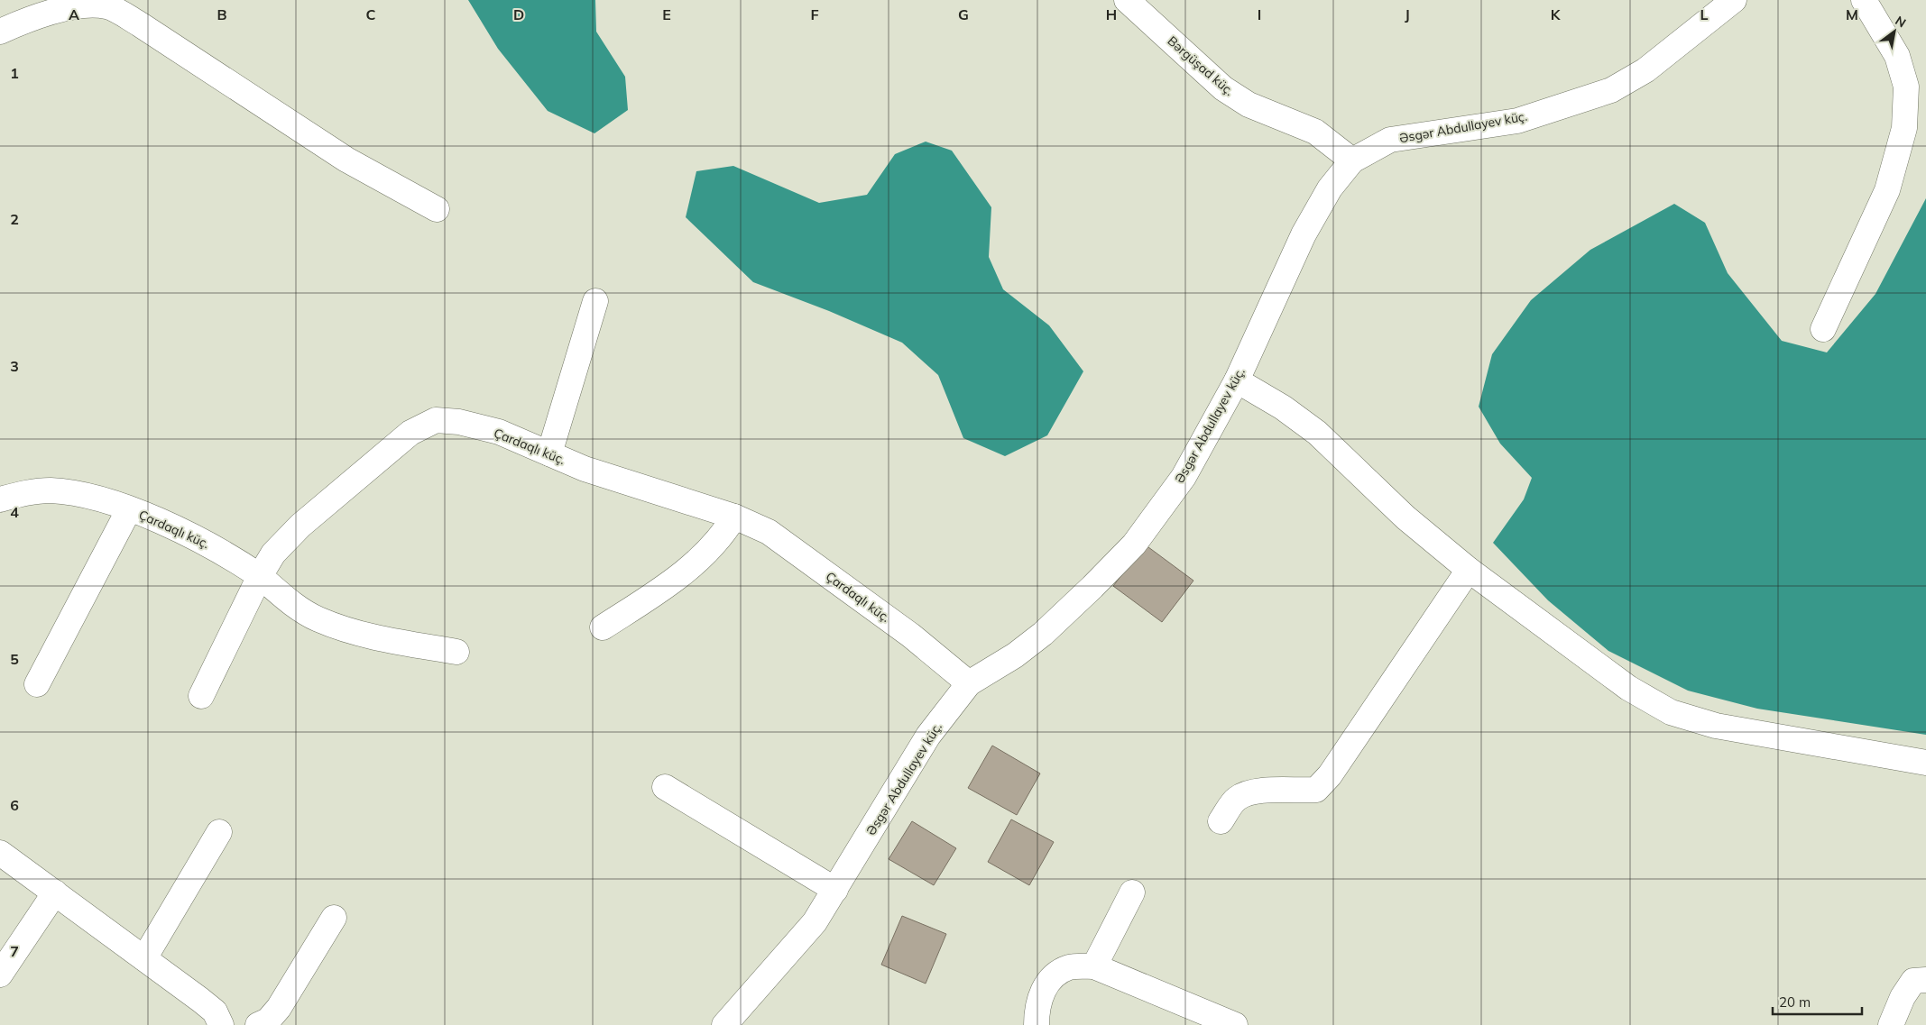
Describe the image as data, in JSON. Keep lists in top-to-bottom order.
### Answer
{
  "streets": {
    "street": ["Bərgüşad küç.", "Əsgər Abdullayev küç.", "Çardaqlı küç."]
  },
  "crossings": [
    ["Bərgüşad küç.", "Əsgər Abdullayev küç."],
    ["Əsgər Abdullayev küç.", "Çardaqlı küç."]
  ],
  "scale_bar": "20 m",
  "north": "top right",
  "grid": {
    "columns": [
      "A",
      "B",
      "C",
      "D",
      "E",
      "F",
      "G",
      "H",
      "I",
      "J",
      "K",
      "L",
      "M"
    ],
    "rows": [
      "1",
      "2",
      "3",
      "4",
      "5",
      "6",
      "7"
    ]
  }
}
